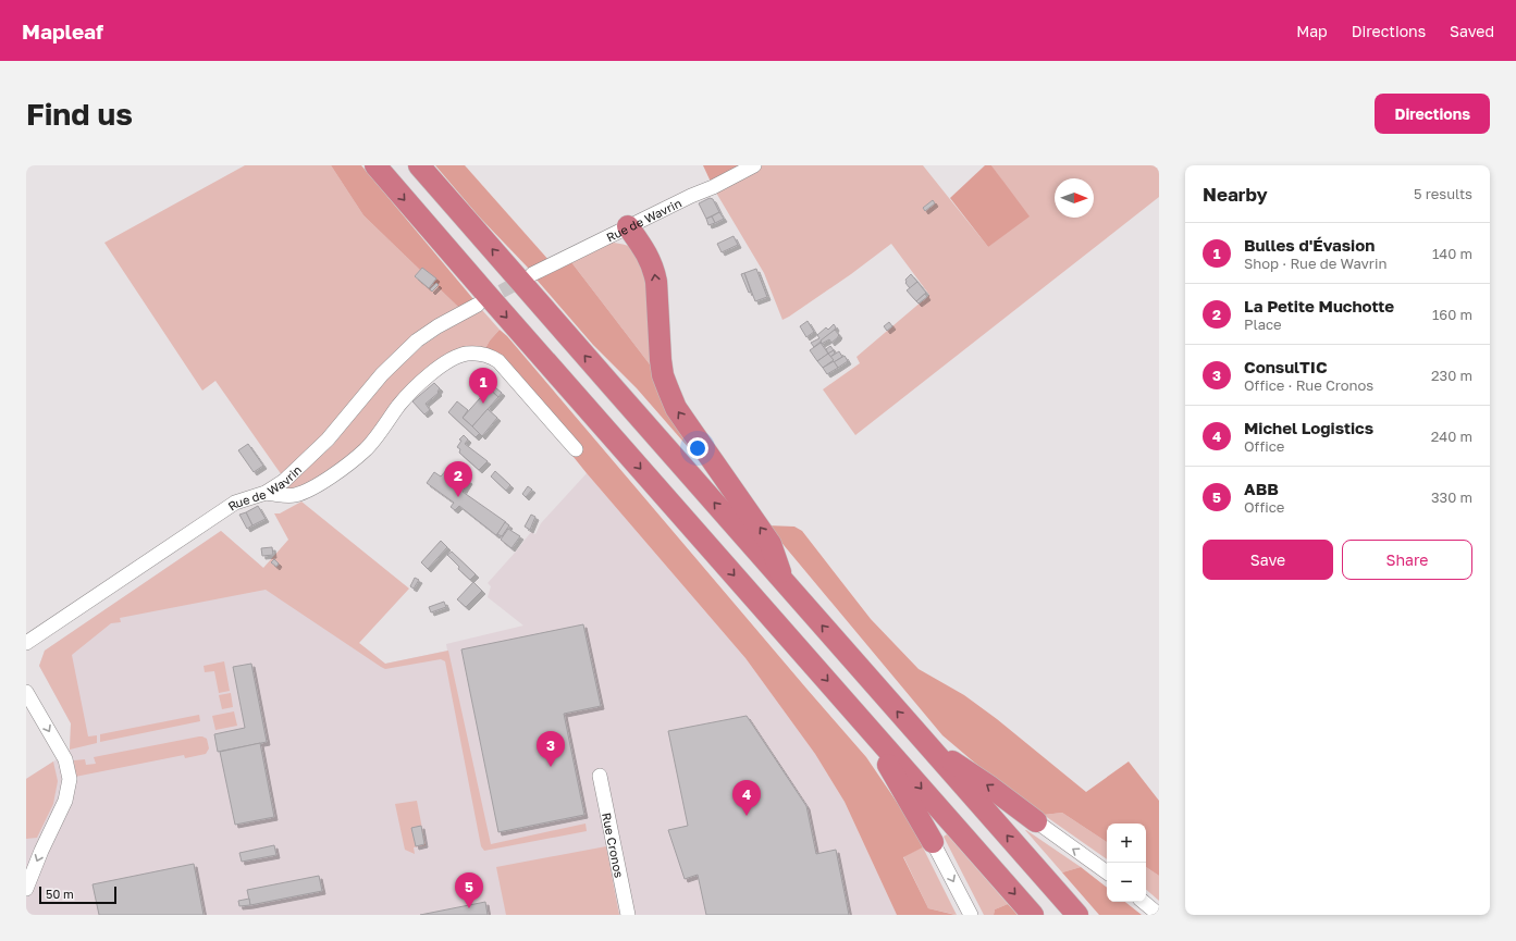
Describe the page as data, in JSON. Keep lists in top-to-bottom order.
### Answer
{
  "streets": {
    "street": ["Rue de Wavrin", "Rue Cronos"]
  },
  "scale_bar": "50 m",
  "north": "right",
  "page": {
    "header": "Mapleaf",
    "nav": ["Map", "Directions", "Saved"],
    "buttons": [
      "Directions",
      ["Save", "Share"]
    ],
    "title": "Find us",
    "heading": ["Nearby", "5 results"],
    "list": [
      {
        "mark": "1",
        "name": "Bulles d'Évasion",
        "note": "Shop · Rue de Wavrin",
        "value": "140 m"
      },
      {
        "mark": "2",
        "name": "La Petite Muchotte",
        "note": "Place",
        "value": "160 m"
      },
      {
        "mark": "3",
        "name": "ConsulTIC",
        "note": "Office · Rue Cronos",
        "value": "230 m"
      },
      {
        "mark": "4",
        "name": "Michel Logistics",
        "note": "Office",
        "value": "240 m"
      },
      {
        "mark": "5",
        "name": "ABB",
        "note": "Office",
        "value": "330 m"
      }
    ],
    "pins": [
      "1",
      "2",
      "3",
      "4",
      "5"
    ],
    "map_buttons": ["+", "−"],
    "scale": "50 m"
  }
}
